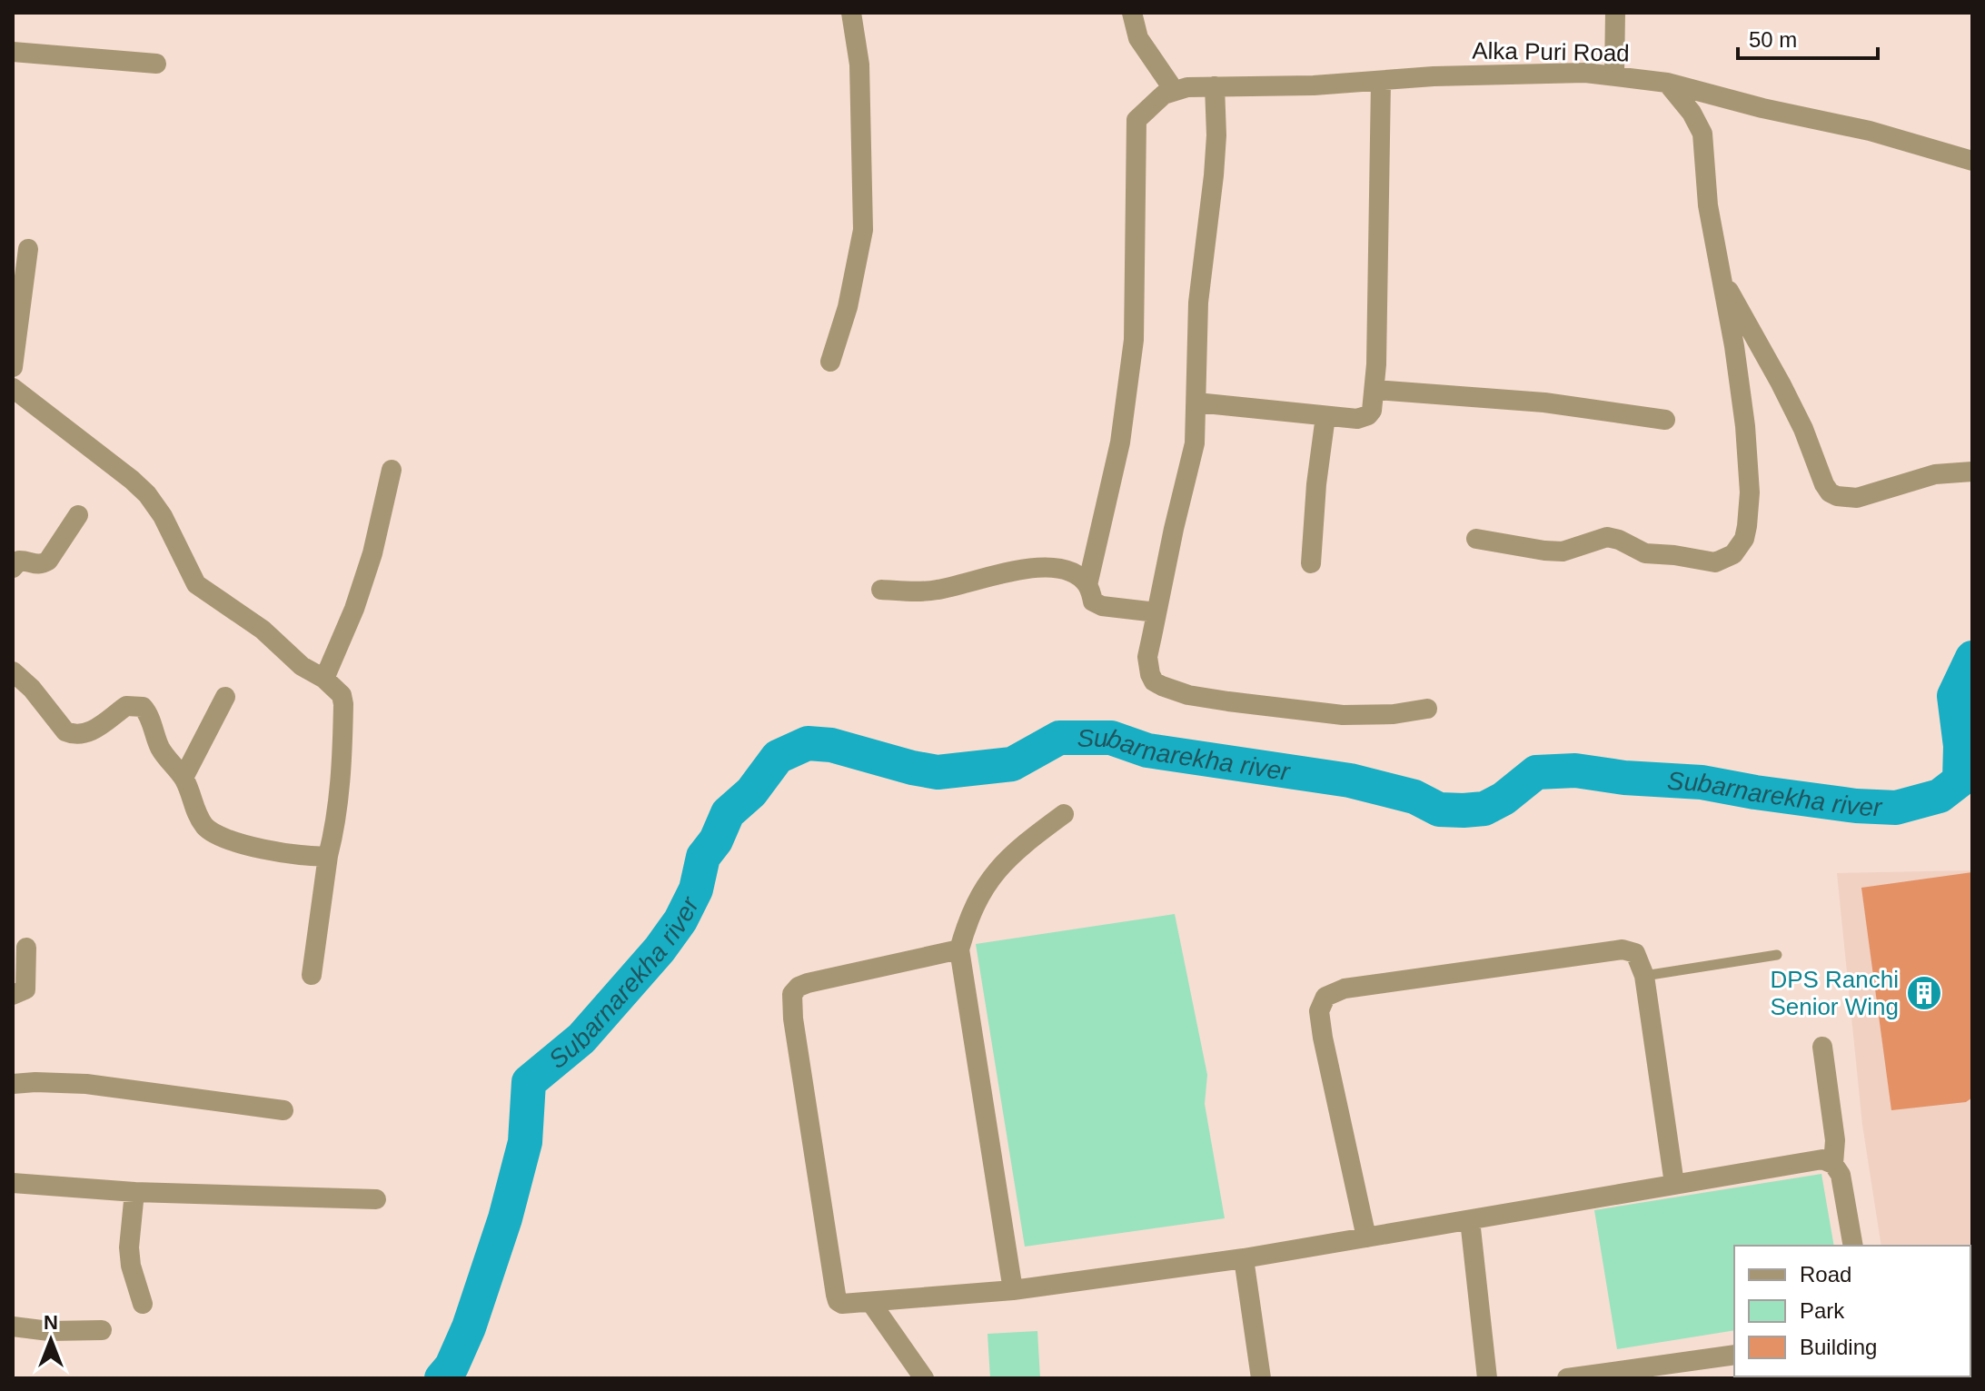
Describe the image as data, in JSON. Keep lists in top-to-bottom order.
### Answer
{
  "streets": {
    "street": ["Alka Puri Road"]
  },
  "water": ["Subarnarekha river"],
  "places": {
    "building": ["DPS Ranchi Senior Wing"]
  },
  "legend": ["Road", "Park", "Building"],
  "scale_bar": "50 m",
  "north": "top"
}
